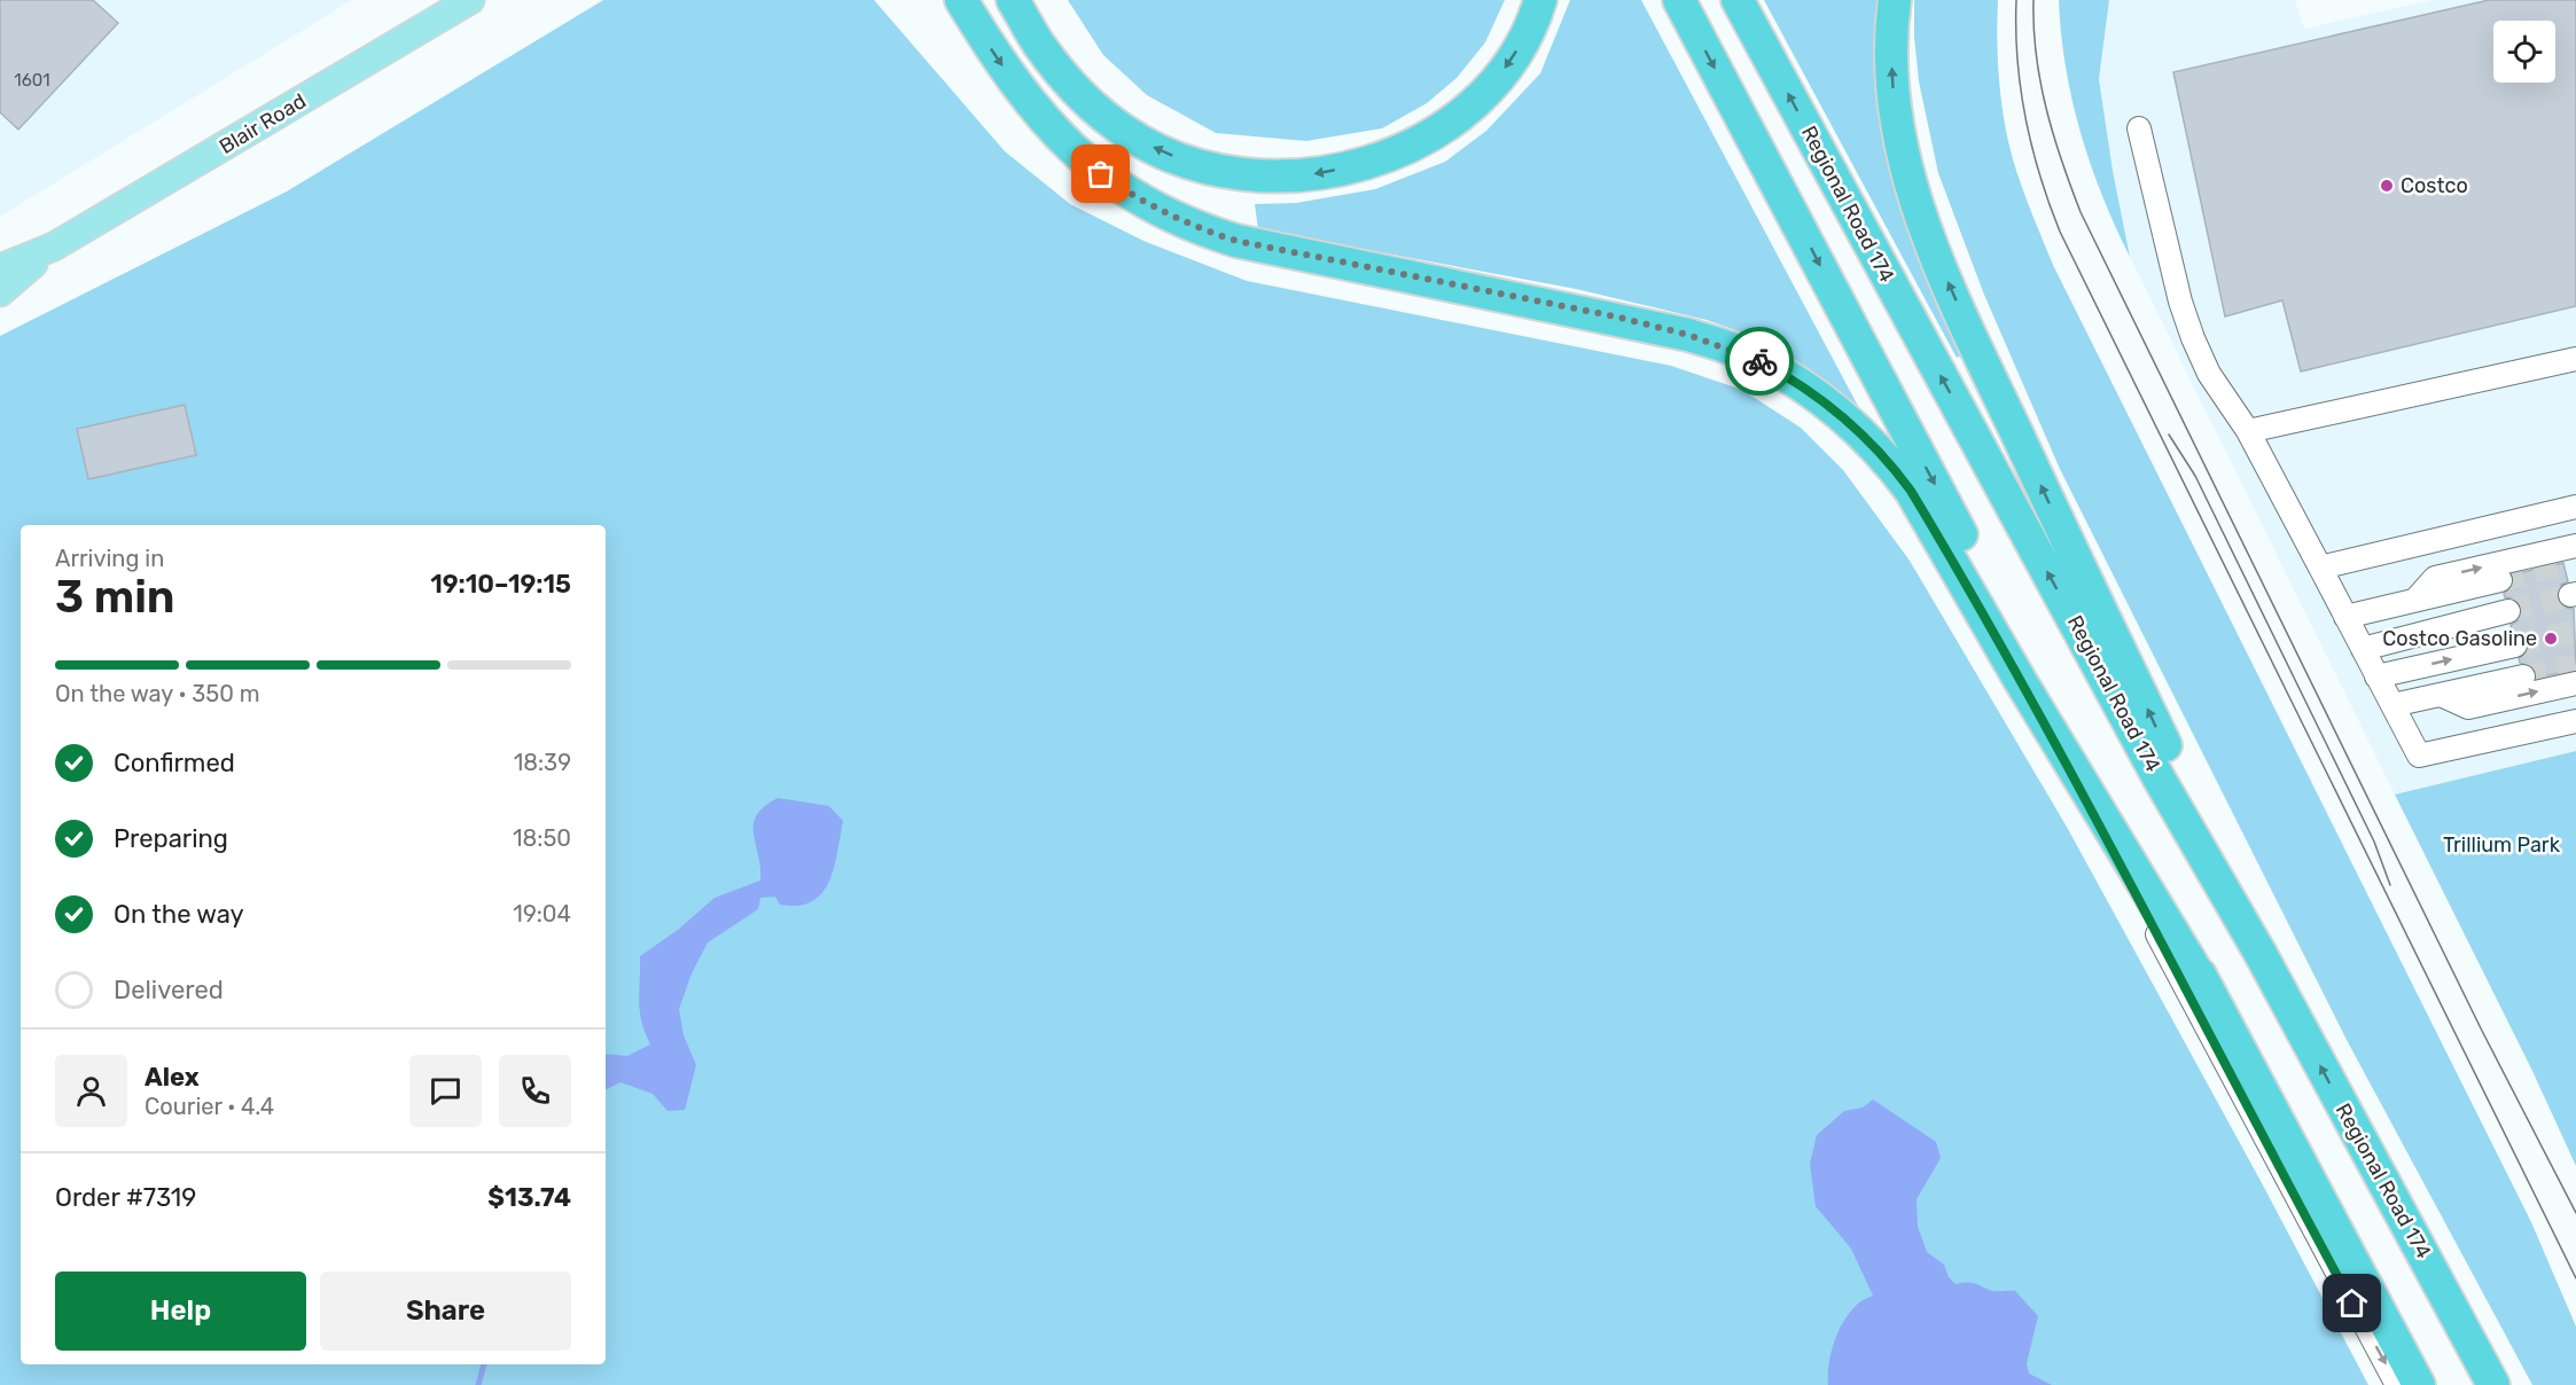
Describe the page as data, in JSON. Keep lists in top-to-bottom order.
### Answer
{
  "streets": {
    "highway": ["Regional Road 174"],
    "main road": ["Blair Road"]
  },
  "parks": ["Trillium Park"],
  "places": ["Costco", "Costco Gasoline"],
  "house_numbers": ["1601"],
  "page": {
    "heading": ["3 min", "Arriving in", "19:10–19:15"],
    "panel": [
      "Alex",
      "Courier · 4.4",
      "Order #7319",
      "$13.74"
    ],
    "bar": "On the way · 350 m",
    "list": [
      ["Confirmed", "18:39"],
      ["Preparing", "18:50"],
      ["On the way", "19:04"],
      "Delivered"
    ],
    "buttons": ["Help", "Share"]
  }
}
